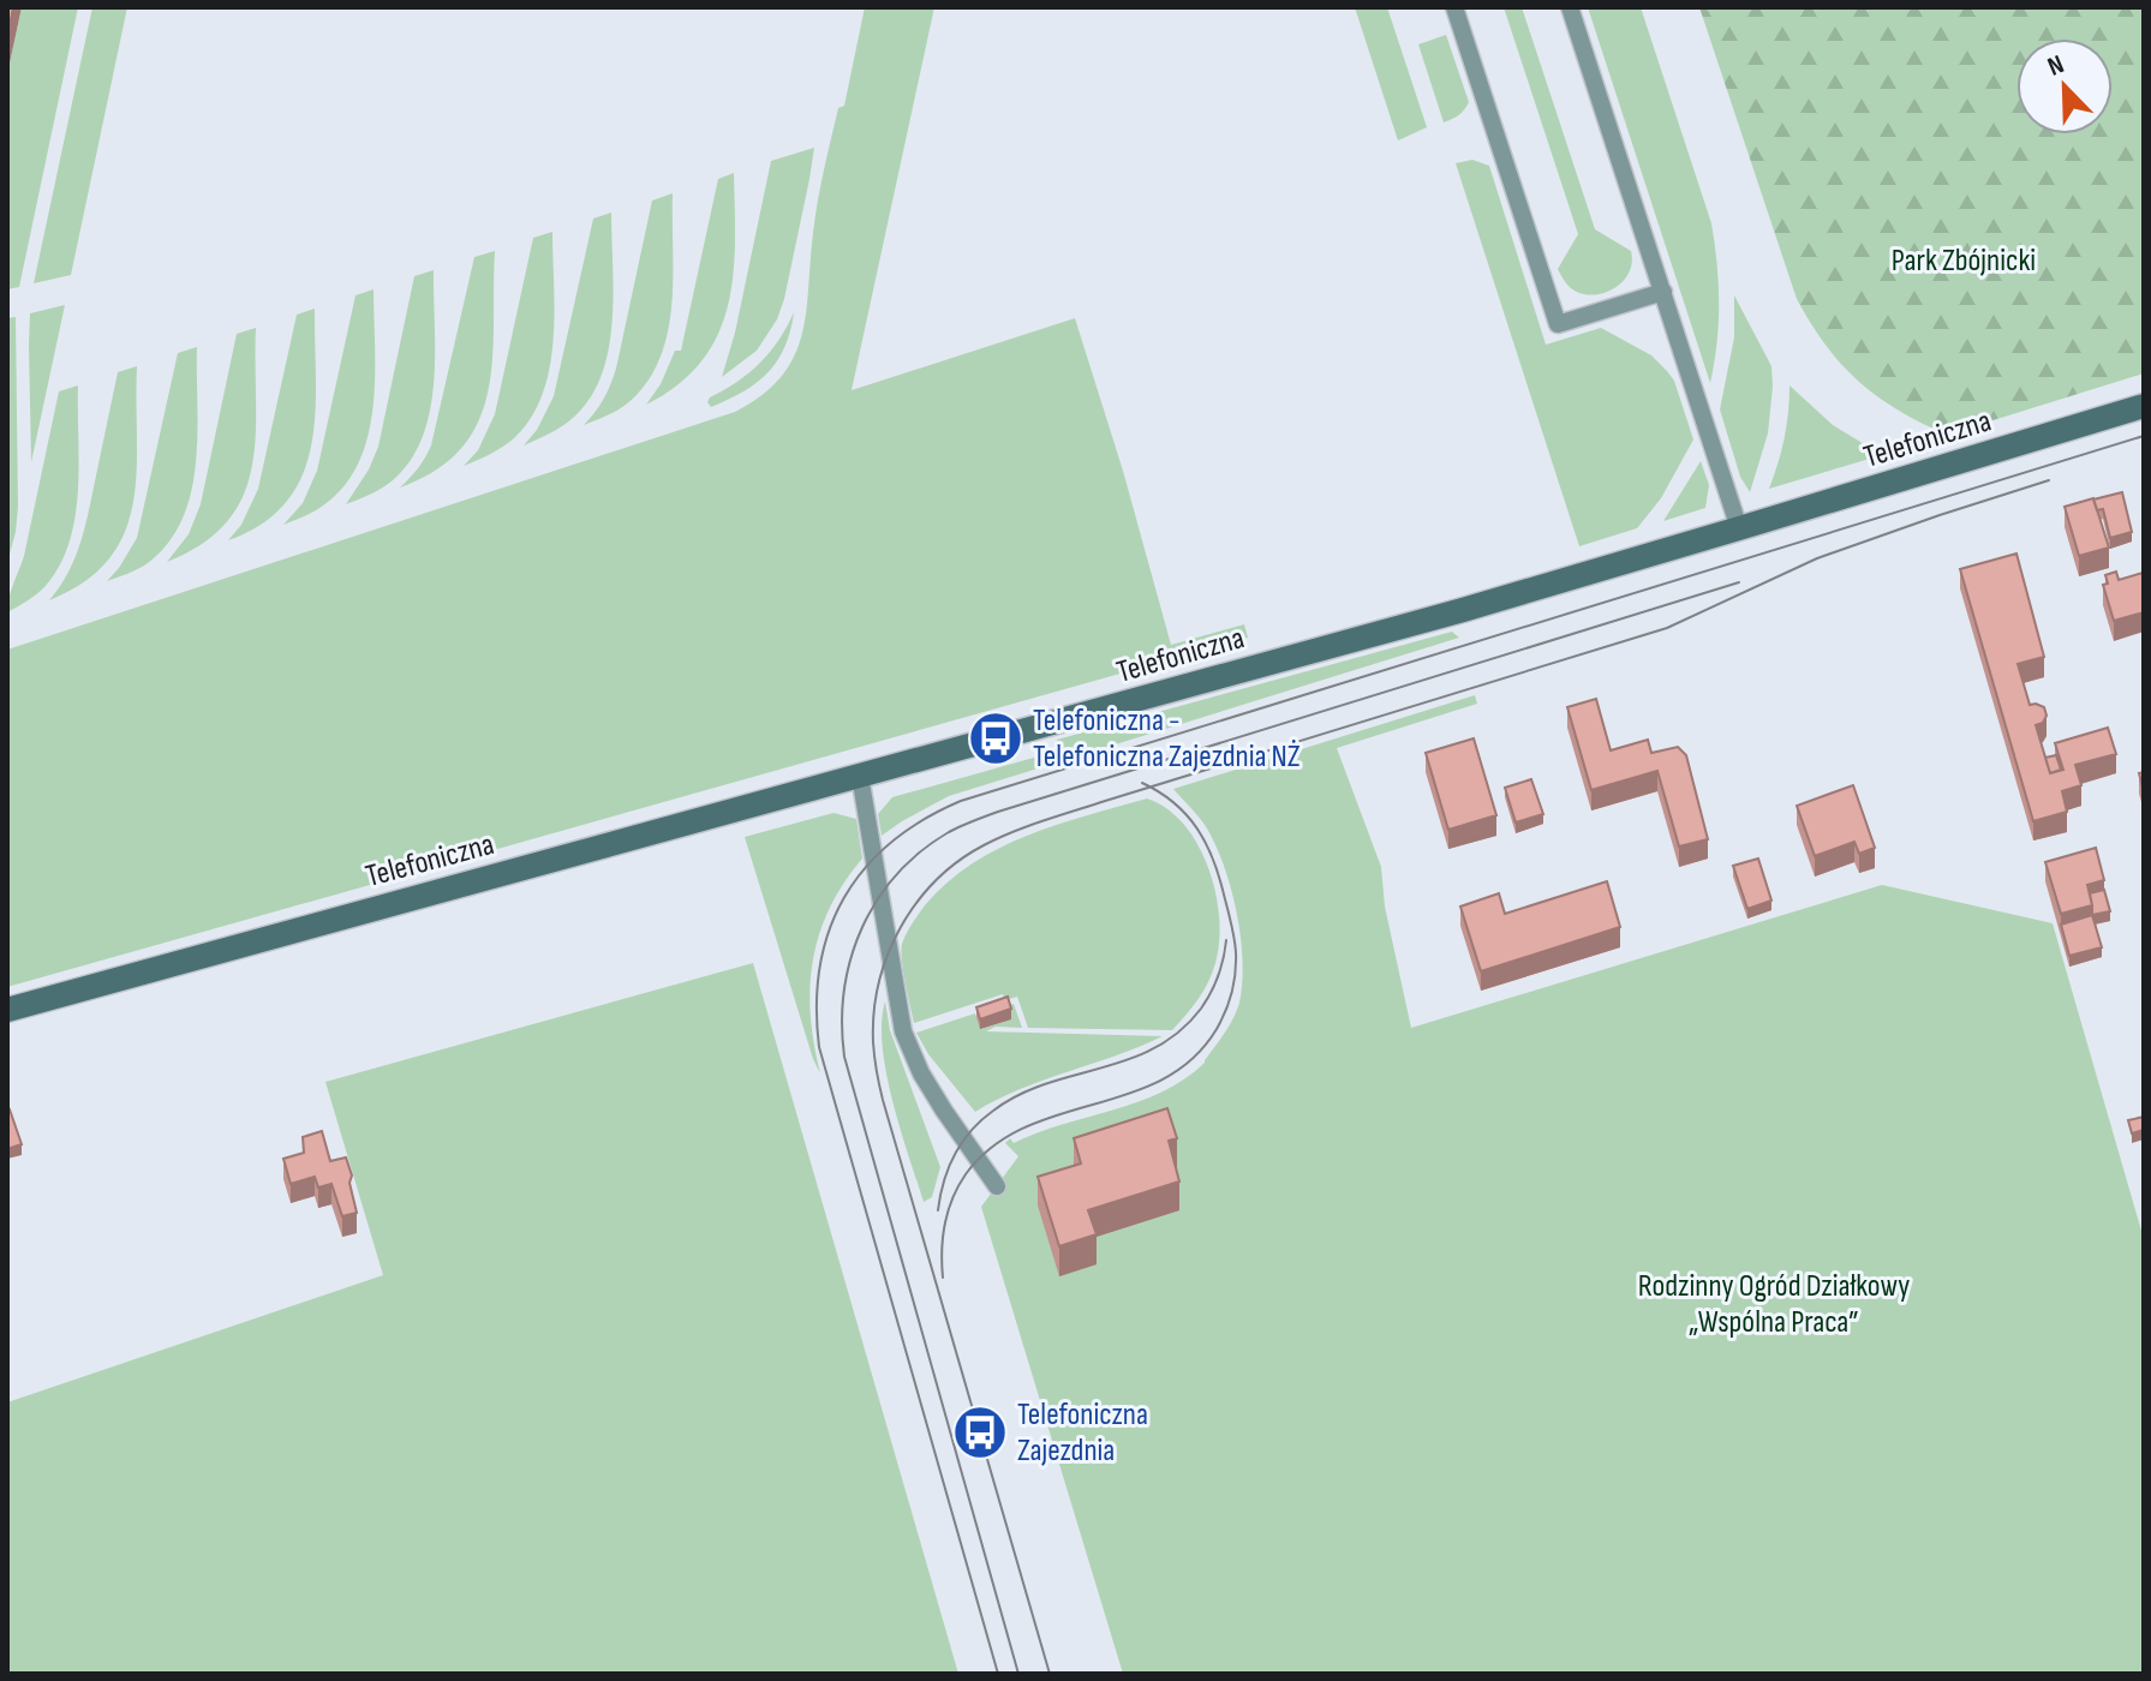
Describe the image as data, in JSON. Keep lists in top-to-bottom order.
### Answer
{
  "streets": {
    "street": ["Telefoniczna"]
  },
  "parks": ["Park Zbójnicki", "Rodzinny Ogród Działkowy „Wspólna Praca”"],
  "places": {
    "bus stop": ["Telefoniczna - Telefoniczna Zajezdnia NŻ", "Telefoniczna Zajezdnia"]
  },
  "north": "top left"
}
